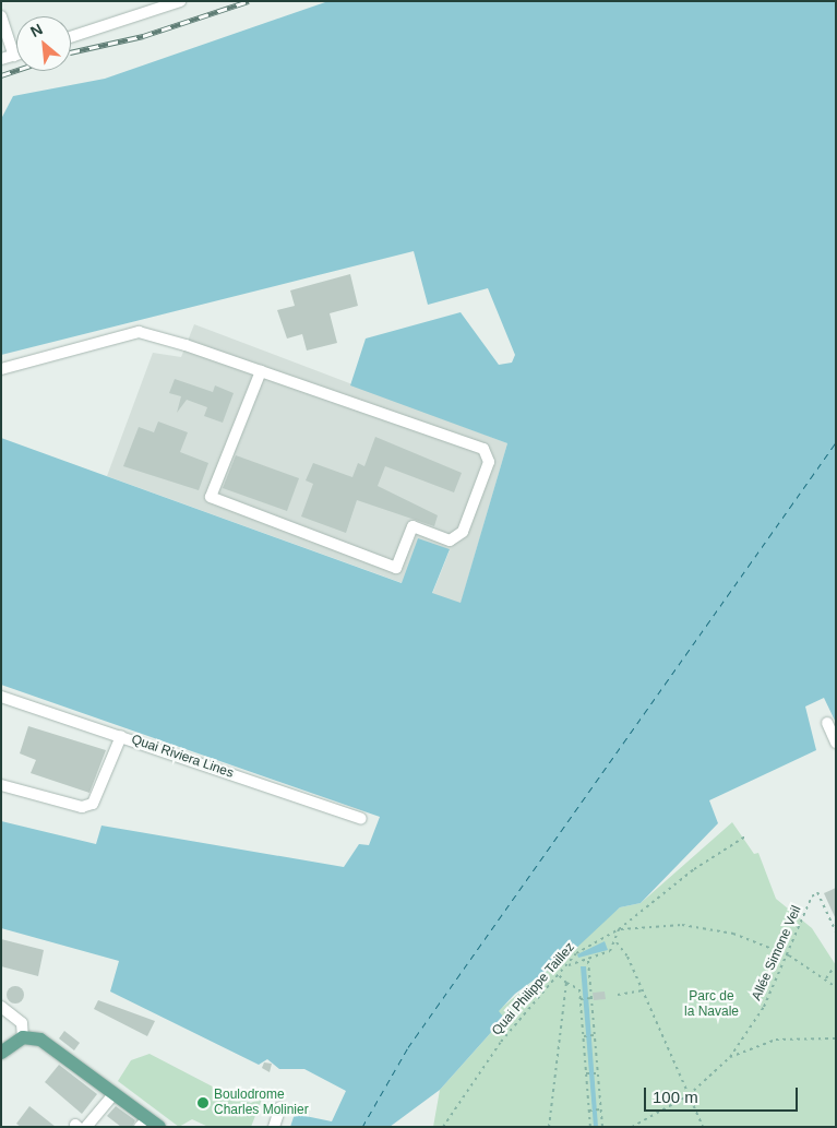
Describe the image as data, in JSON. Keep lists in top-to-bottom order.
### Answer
{
  "streets": {
    "street": ["Quai Riviera Lines"],
    "path": ["Allée Simone Veil", "Quai Philippe Taillez"]
  },
  "parks": ["Parc de la Navale"],
  "places": ["Boulodrome Charles Molinier"],
  "scale_bar": "100 m",
  "north": "top left"
}
